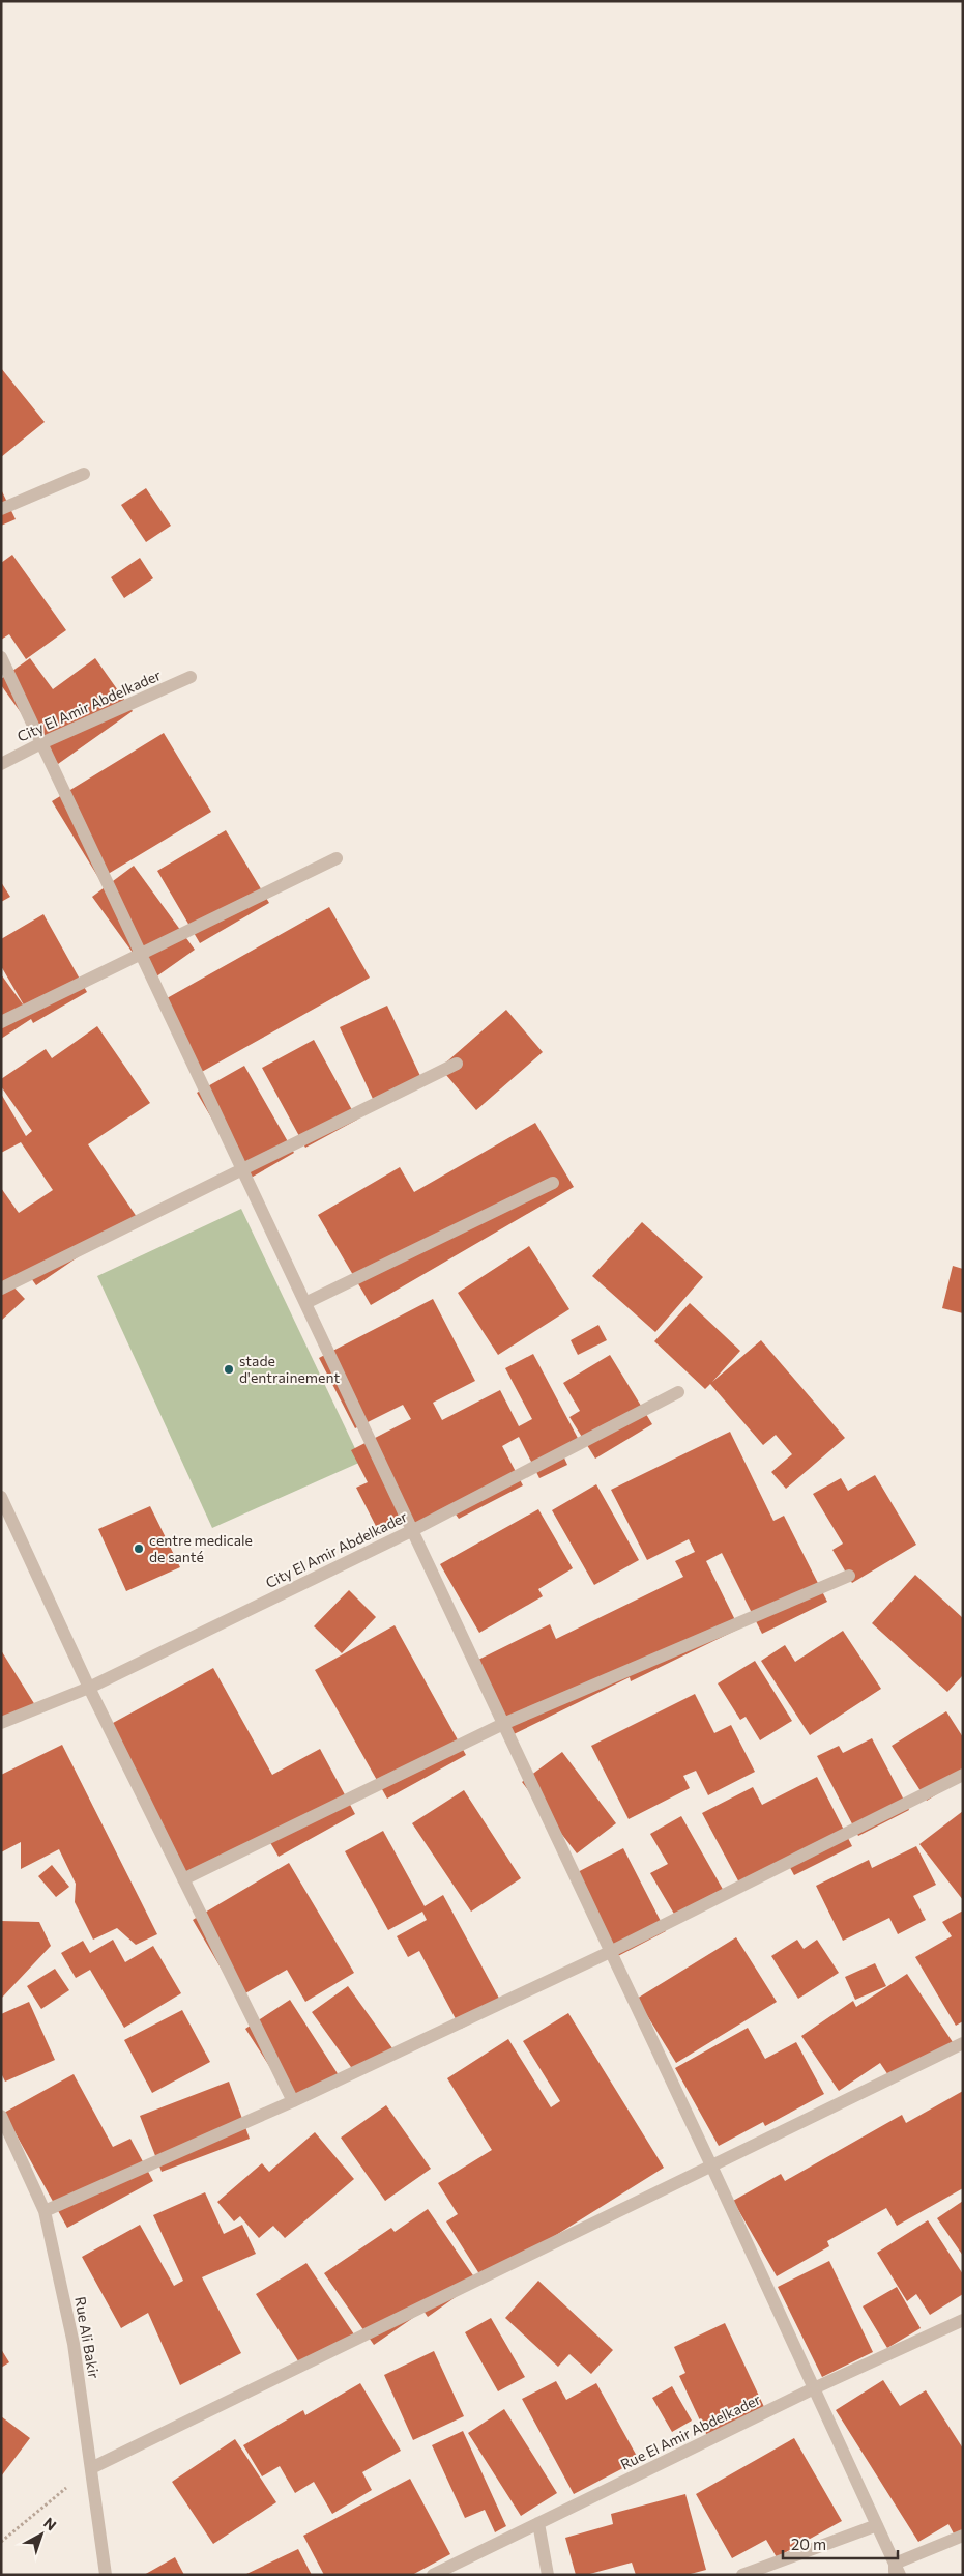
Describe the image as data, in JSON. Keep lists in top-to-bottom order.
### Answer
{
  "streets": {
    "street": ["City El Amir Abdelkader", "Rue Ali Bakir", "Rue El Amir Abdelkader"]
  },
  "places": ["stade d'entrainement", "centre medicale de santé"],
  "scale_bar": "20 m",
  "north": "top right"
}
